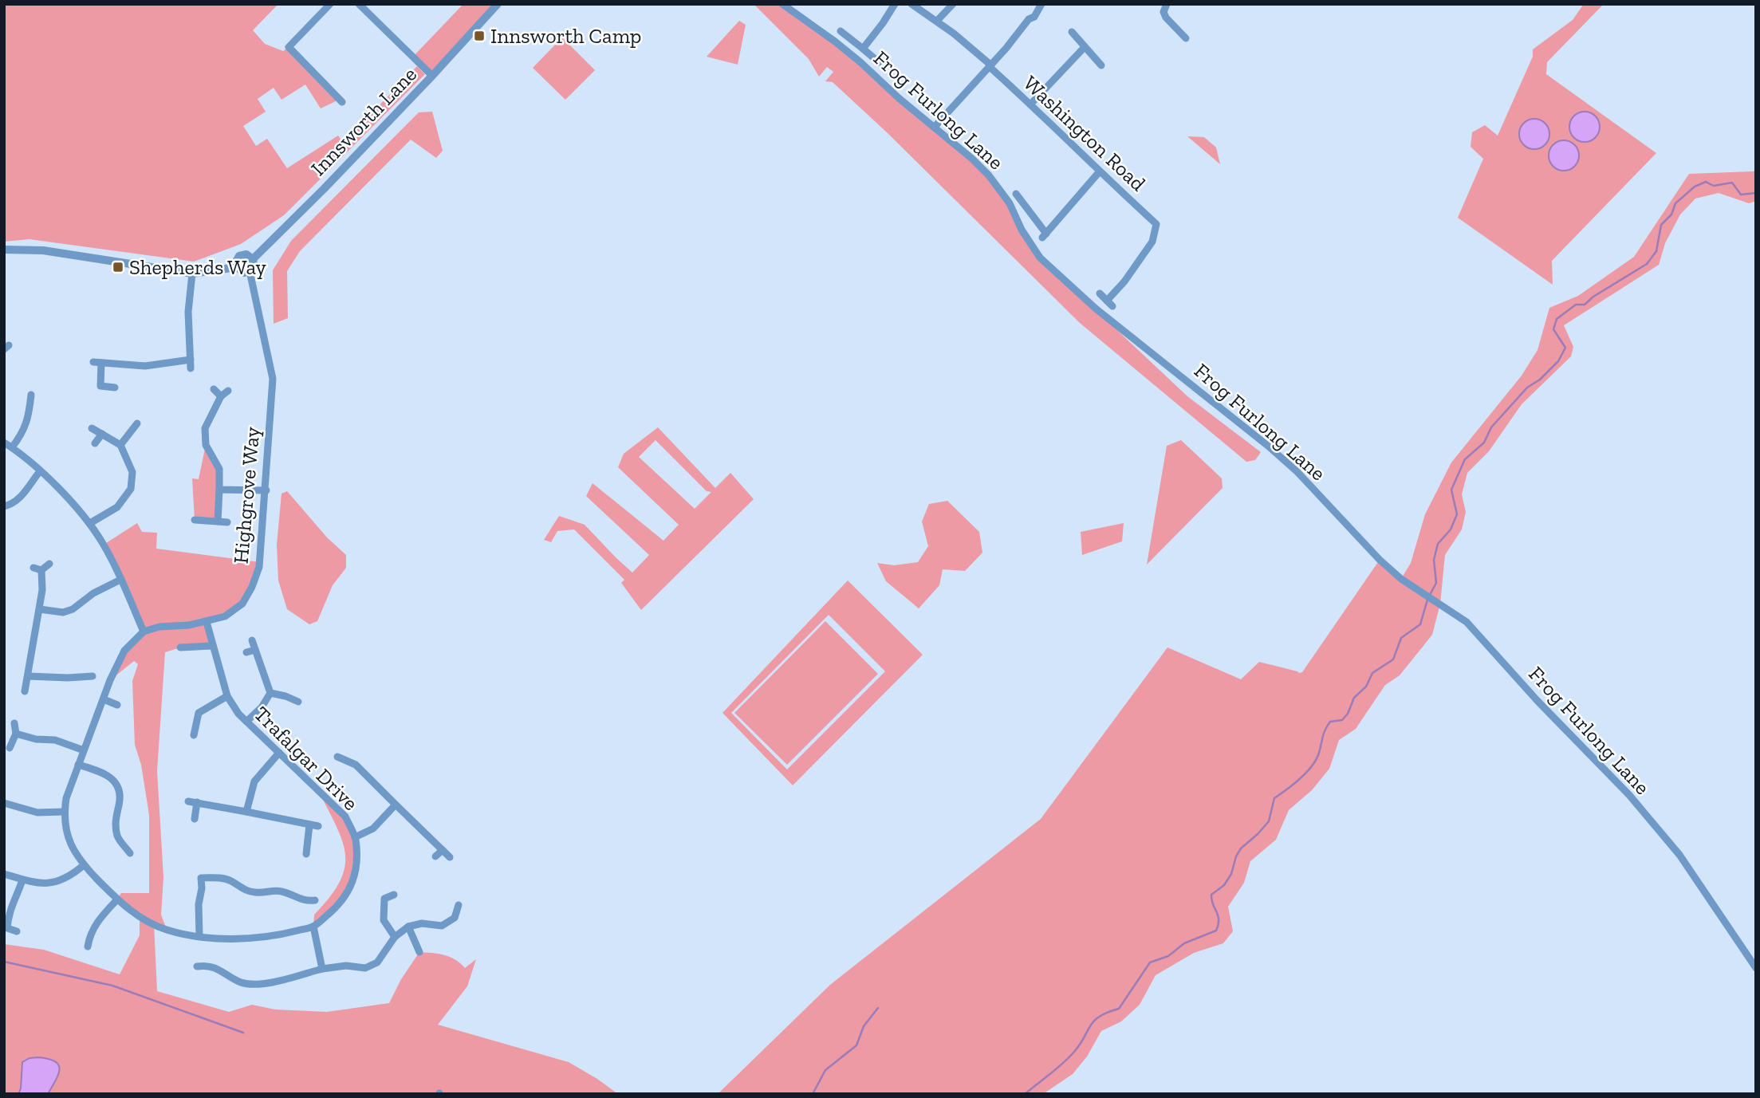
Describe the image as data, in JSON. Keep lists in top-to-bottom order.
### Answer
{
  "streets": {
    "street": [
      "Frog Furlong Lane",
      "Innsworth Lane",
      "Washington Road",
      "Highgrove Way",
      "Trafalgar Drive"
    ]
  },
  "crossings": [
    ["Innsworth Lane", "Highgrove Way"],
    ["Highgrove Way", "Trafalgar Drive"]
  ],
  "places": {
    "transit": ["Innsworth Camp", "Shepherds Way"]
  }
}
